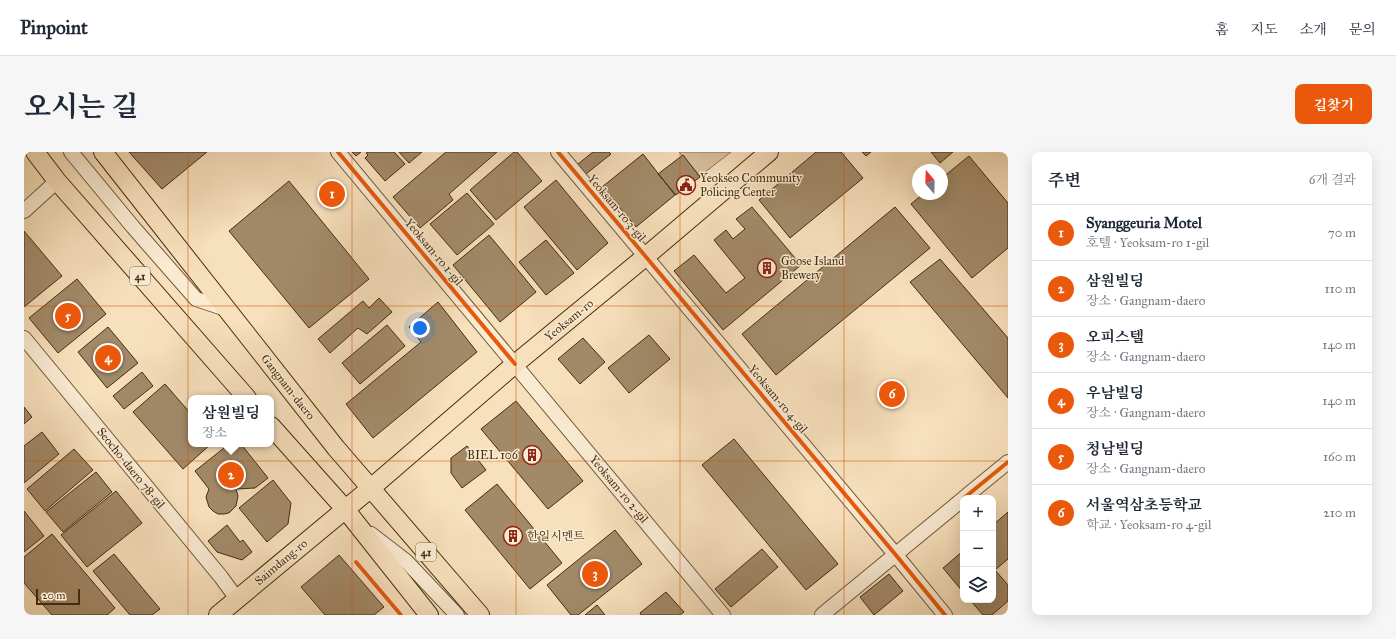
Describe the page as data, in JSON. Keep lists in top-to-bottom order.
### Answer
{
  "streets": {
    "main road": [
      "41",
      "Yeoksam-ro",
      "Gangnam-daero",
      "Saimdang-ro"
    ],
    "street": [
      "Yeoksam-ro 3-gil",
      "Yeoksam-ro 1-gil",
      "Yeoksam-ro 4-gil",
      "Seocho-daero 78-gil",
      "Yeoksam-ro 2-gil"
    ]
  },
  "crossings": [
    ["Yeoksam-ro 3-gil", "Yeoksam-ro"],
    ["Yeoksam-ro 3-gil", "Yeoksam-ro 4-gil"],
    ["Yeoksam-ro 1-gil", "Yeoksam-ro"],
    ["Yeoksam-ro 1-gil", "Yeoksam-ro 2-gil"],
    ["Yeoksam-ro", "Gangnam-daero"],
    ["Yeoksam-ro", "Yeoksam-ro 4-gil"],
    ["Yeoksam-ro", "Yeoksam-ro 2-gil"],
    ["Yeoksam-ro", "Saimdang-ro"],
    ["Gangnam-daero", "Saimdang-ro"],
    ["Seocho-daero 78-gil", "Saimdang-ro"]
  ],
  "places": {
    "public building": ["Yeokseo Community Policing Center"],
    "building": ["Goose Island Brewery", "BIEL 106", "한일시멘트"]
  },
  "scale_bar": "20 m",
  "north": "top",
  "page": {
    "header": "Pinpoint",
    "nav": [
      "홈",
      "지도",
      "소개",
      "문의"
    ],
    "title": "오시는 길",
    "buttons": "길찾기",
    "heading": ["주변", "6개 결과"],
    "pins": [
      "1",
      "5",
      "4",
      "6",
      "2",
      "3"
    ],
    "list": [
      {
        "mark": "1",
        "name": "Syanggeuria Motel",
        "note": "호텔 · Yeoksam-ro 1-gil",
        "value": "70 m"
      },
      {
        "mark": "2",
        "name": "삼원빌딩",
        "note": "장소 · Gangnam-daero",
        "value": "110 m"
      },
      {
        "mark": "3",
        "name": "오피스텔",
        "note": "장소 · Gangnam-daero",
        "value": "140 m"
      },
      {
        "mark": "4",
        "name": "우남빌딩",
        "note": "장소 · Gangnam-daero",
        "value": "140 m"
      },
      {
        "mark": "5",
        "name": "청남빌딩",
        "note": "장소 · Gangnam-daero",
        "value": "160 m"
      },
      {
        "mark": "6",
        "name": "서울역삼초등학교",
        "note": "학교 · Yeoksam-ro 4-gil",
        "value": "210 m"
      }
    ],
    "popup": ["삼원빌딩", "장소"],
    "map_buttons": ["+", "−"],
    "scale": "20 m"
  }
}
